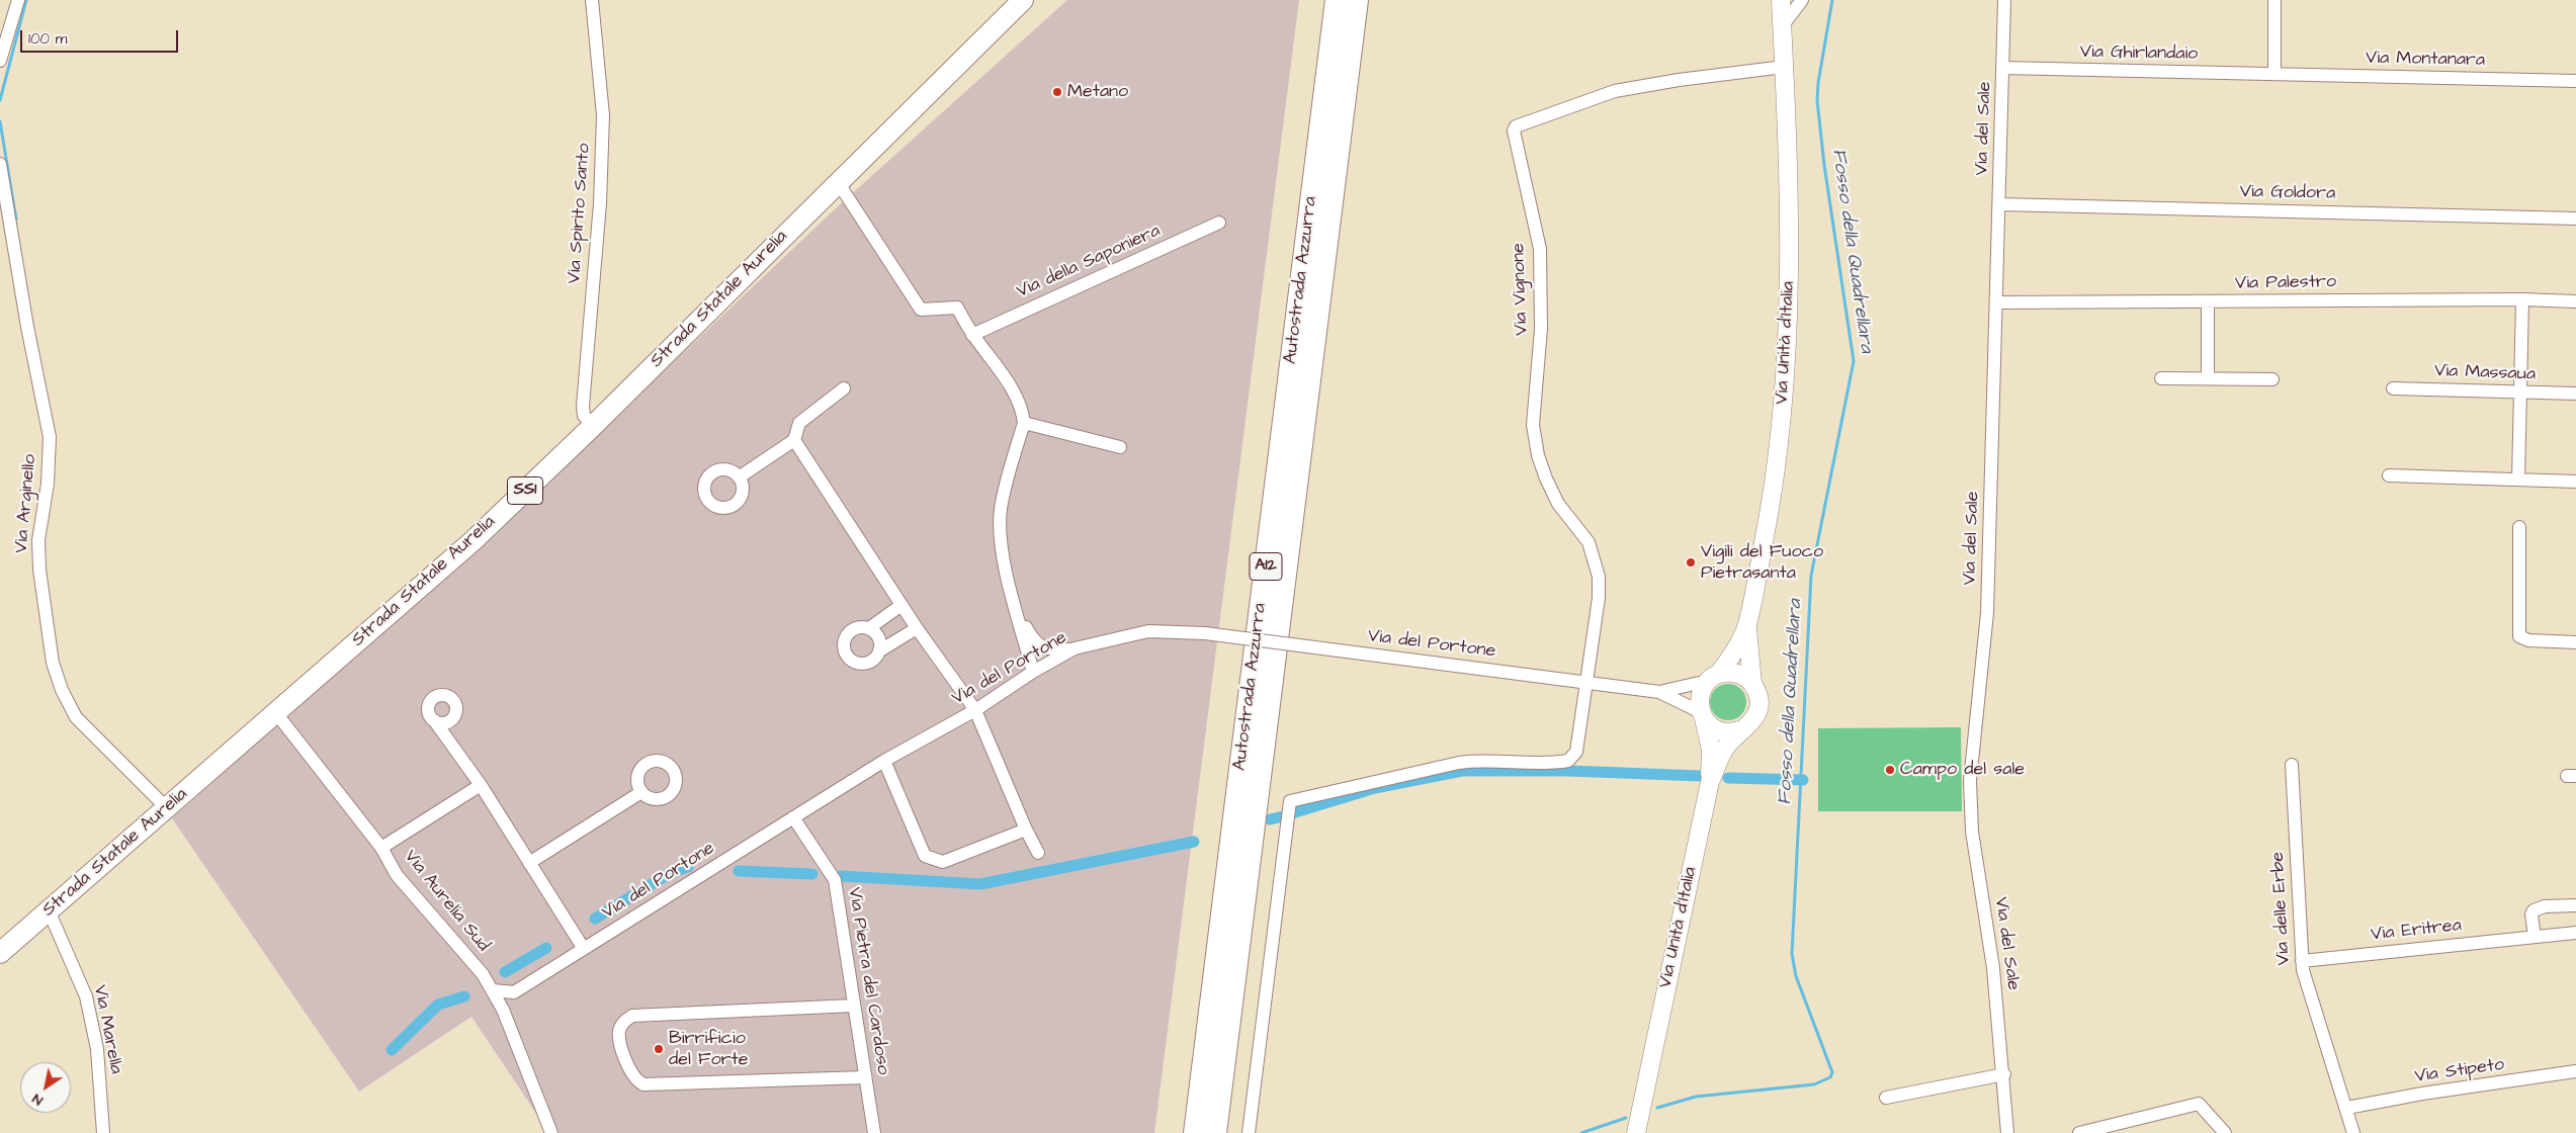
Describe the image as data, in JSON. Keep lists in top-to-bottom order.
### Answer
{
  "streets": {
    "highway": ["Autostrada Azzurra", "A12"],
    "main road": ["Strada Statale Aurelia", "Via Unità d'Italia", "SS1"],
    "street": [
      "Via Ghirlandaio",
      "Via Montanara",
      "Via del Sale",
      "Via Goldora",
      "Via Spirito Santo",
      "Via della Saponiera",
      "Via Palestro",
      "Via Vignone",
      "Via Massaua",
      "Via Arginello",
      "Via del Portone",
      "Via Aurelia Sud",
      "Via delle Erbe",
      "Via Eritrea",
      "Via Pietra del Cardoso",
      "Via Marella",
      "Via Stipeto"
    ]
  },
  "crossings": [
    ["Via Ghirlandaio", "Via Montanara"],
    ["Via Ghirlandaio", "Via del Sale"],
    ["Via del Sale", "Via Goldora"],
    ["Via del Sale", "Via Palestro"],
    ["Via Spirito Santo", "Strada Statale Aurelia"],
    ["Via Vignone", "Via Unità d'Italia"],
    ["Via Vignone", "Via del Portone"],
    ["Strada Statale Aurelia", "Via Arginello"],
    ["Strada Statale Aurelia", "Via Aurelia Sud"],
    ["Strada Statale Aurelia", "Via Marella"],
    ["Via Unità d'Italia", "Via del Portone"],
    ["Via del Portone", "Via Aurelia Sud"],
    ["Via del Portone", "Via Pietra del Cardoso"],
    ["Via delle Erbe", "Via Eritrea"],
    ["Via delle Erbe", "Via Stipeto"]
  ],
  "water": ["Fosso della Quadrellara"],
  "places": [
    "Metano",
    "Vigili del Fuoco Pietrasanta",
    "Campo del sale",
    "Birrificio del Forte"
  ],
  "scale_bar": "100 m",
  "north": "bottom left"
}
